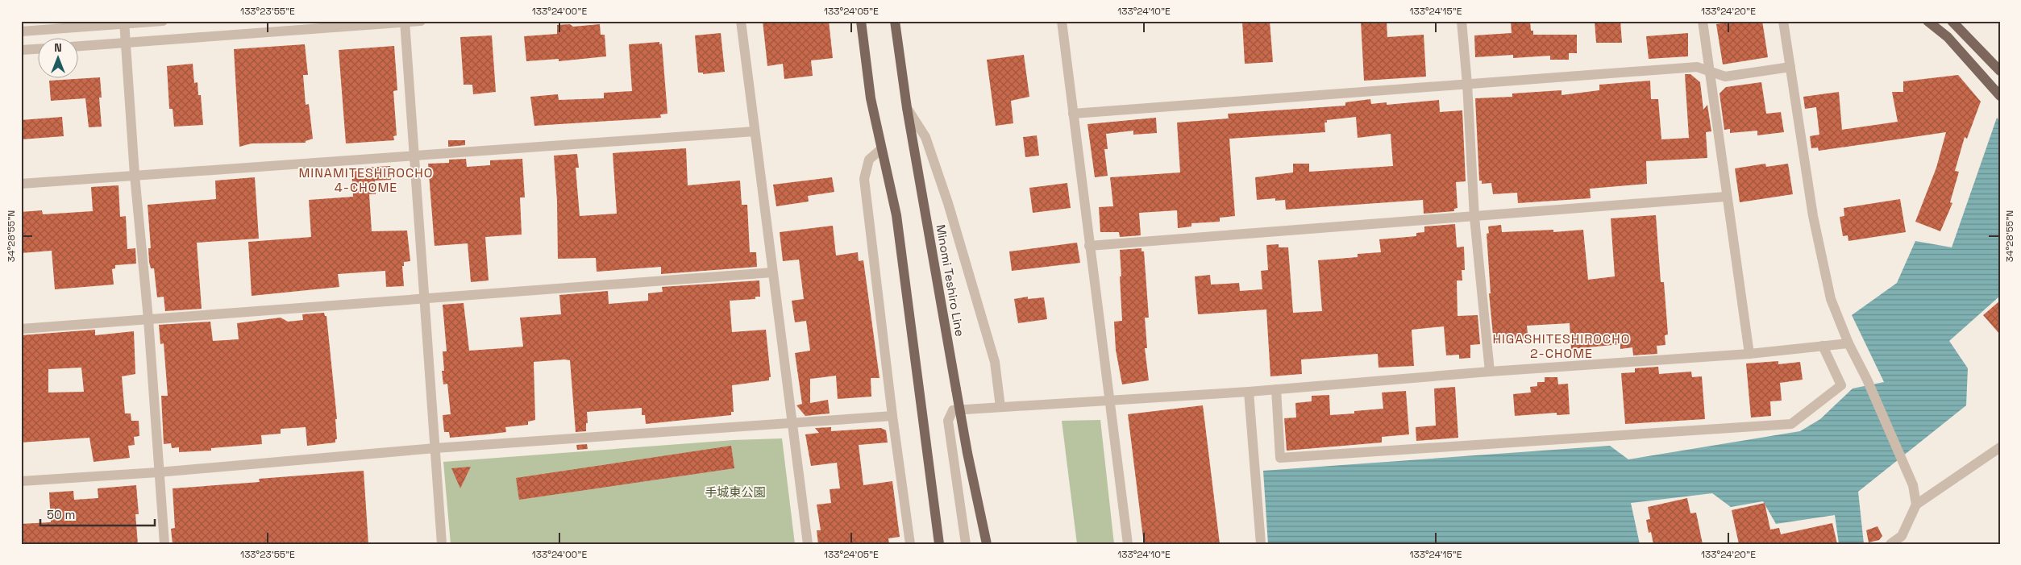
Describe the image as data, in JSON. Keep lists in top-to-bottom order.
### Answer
{
  "streets": {
    "main road": ["Minomi Teshiro Line"]
  },
  "districts": ["MINAMITESHIROCHO 4-CHOME", "HIGASHITESHIROCHO 2-CHOME"],
  "parks": ["手城東公園"],
  "scale_bar": "50 m",
  "north": "top",
  "coordinates": [
    "133°23'55\"E",
    "133°24'00\"E",
    "133°24'05\"E",
    "133°24'10\"E",
    "133°24'15\"E",
    "133°24'20\"E",
    "34°28'55\"N"
  ]
}
